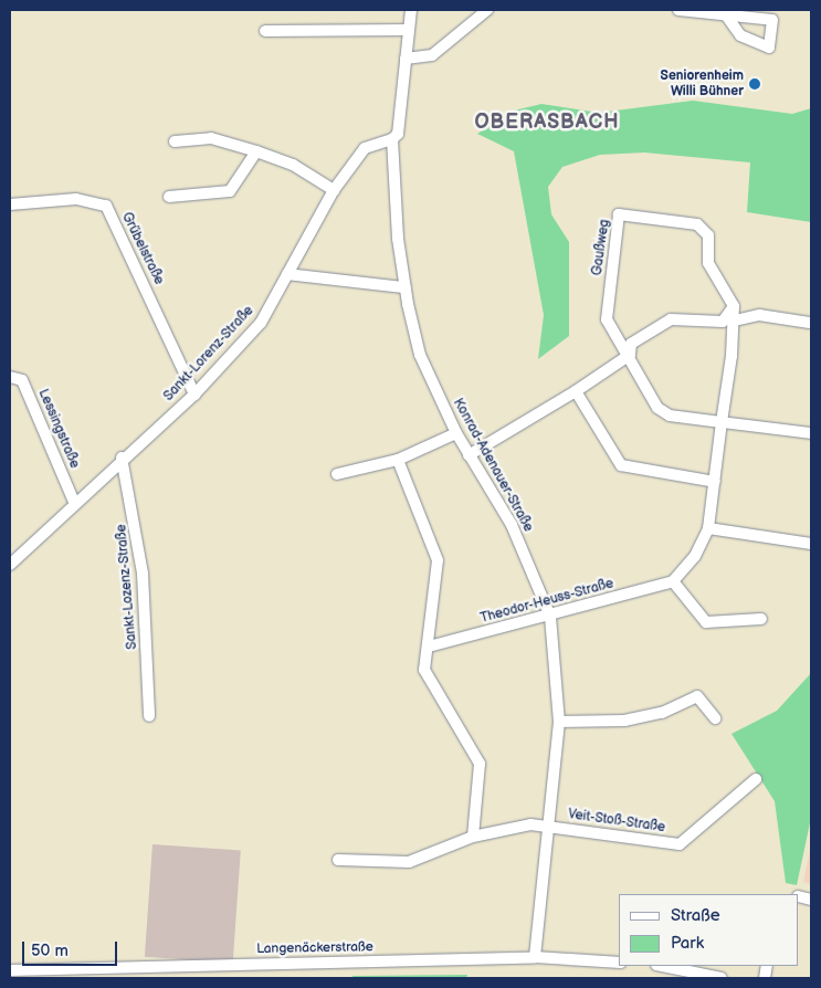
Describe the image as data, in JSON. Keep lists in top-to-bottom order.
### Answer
{
  "streets": {
    "street": [
      "Gaußweg",
      "Grübelstraße",
      "Sankt-Lorenz-Straße",
      "Lessingstraße",
      "Konrad-Adenauer-Straße",
      "Sankt-Lozenz-Straße",
      "Theodor-Heuss-Straße",
      "Veit-Stoß-Straße",
      "Langenäckerstraße"
    ]
  },
  "crossings": [
    ["Grübelstraße", "Sankt-Lorenz-Straße"],
    ["Sankt-Lorenz-Straße", "Lessingstraße"],
    ["Sankt-Lorenz-Straße", "Konrad-Adenauer-Straße"],
    ["Sankt-Lorenz-Straße", "Sankt-Lozenz-Straße"],
    ["Konrad-Adenauer-Straße", "Theodor-Heuss-Straße"],
    ["Konrad-Adenauer-Straße", "Veit-Stoß-Straße"],
    ["Konrad-Adenauer-Straße", "Langenäckerstraße"]
  ],
  "districts": ["OBERASBACH"],
  "places": ["Seniorenheim Willi Bühner"],
  "legend": ["Straße", "Park"],
  "scale_bar": "50 m"
}
